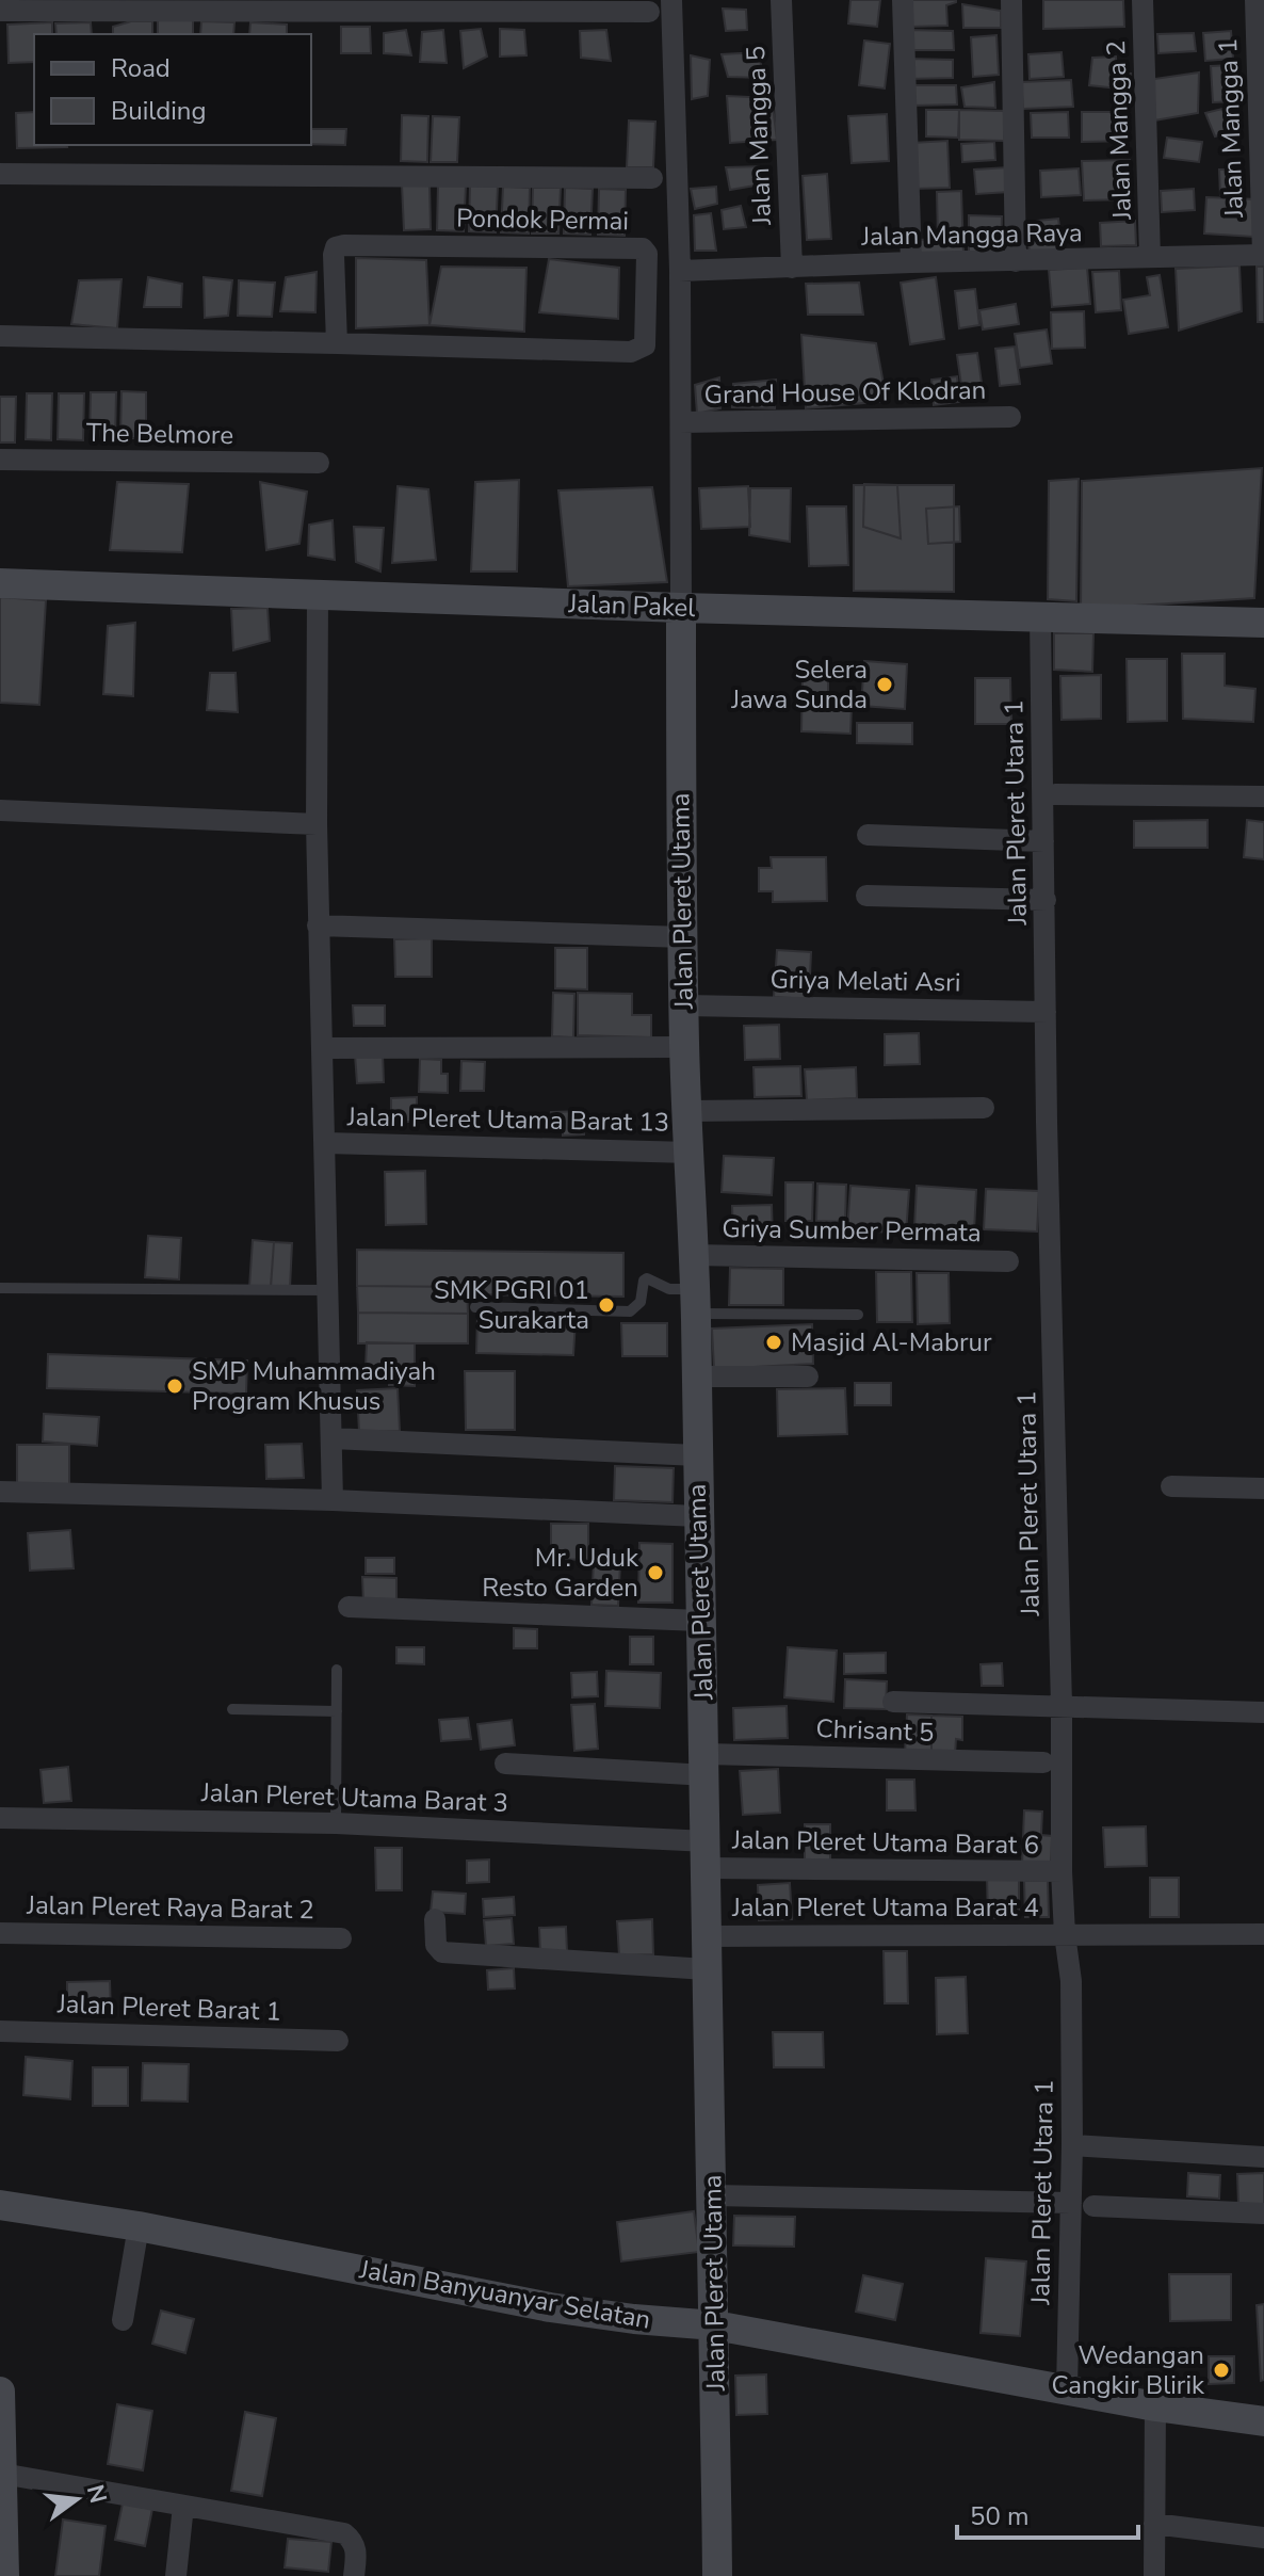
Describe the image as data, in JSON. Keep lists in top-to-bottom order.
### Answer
{
  "streets": {
    "street": [
      "Jalan Mangga 1",
      "Jalan Mangga 2",
      "Jalan Mangga 5",
      "Pondok Permai",
      "Jalan Mangga Raya",
      "Grand House Of Klodran",
      "The Belmore",
      "Jalan Pakel",
      "Jalan Pleret Utara 1",
      "Jalan Pleret Utama",
      "Griya Melati Asri",
      "Jalan Pleret Utama Barat 13",
      "Griya Sumber Permata",
      "Chrisant 5",
      "Jalan Pleret Utama Barat 3",
      "Jalan Pleret Utama Barat 6",
      "Jalan Pleret Raya Barat 2",
      "Jalan Pleret Utama Barat 4",
      "Jalan Pleret Barat 1",
      "Jalan Banyuanyar Selatan"
    ]
  },
  "crossings": [
    ["Jalan Mangga 1", "Jalan Mangga Raya"],
    ["Jalan Mangga 2", "Jalan Mangga Raya"],
    ["Jalan Mangga 5", "Jalan Mangga Raya"],
    ["Jalan Pakel", "Jalan Pleret Utara 1"],
    ["Jalan Pakel", "Jalan Pleret Utama"],
    ["Jalan Pleret Utara 1", "Griya Melati Asri"],
    ["Jalan Pleret Utara 1", "Jalan Pleret Utama Barat 6"],
    ["Jalan Pleret Utara 1", "Jalan Pleret Utama Barat 4"],
    ["Jalan Pleret Utara 1", "Jalan Banyuanyar Selatan"],
    ["Jalan Pleret Utama", "Griya Melati Asri"],
    ["Jalan Pleret Utama", "Jalan Pleret Utama Barat 13"],
    ["Jalan Pleret Utama", "Griya Sumber Permata"],
    ["Jalan Pleret Utama", "Chrisant 5"],
    ["Jalan Pleret Utama", "Jalan Pleret Utama Barat 3"],
    ["Jalan Pleret Utama", "Jalan Pleret Utama Barat 6"],
    ["Jalan Pleret Utama", "Jalan Pleret Utama Barat 4"],
    ["Jalan Pleret Utama", "Jalan Banyuanyar Selatan"],
    ["Jalan Pleret Utama Barat 3", "Jalan Pleret Utama Barat 6"]
  ],
  "places": [
    "Selera Jawa Sunda",
    "SMK PGRI 01 Surakarta",
    "Masjid Al-Mabrur",
    "SMP Muhammadiyah Program Khusus",
    "Mr. Uduk Resto Garden",
    "Wedangan Cangkir Blirik"
  ],
  "legend": ["Road", "Building"],
  "scale_bar": "50 m",
  "north": "right"
}
